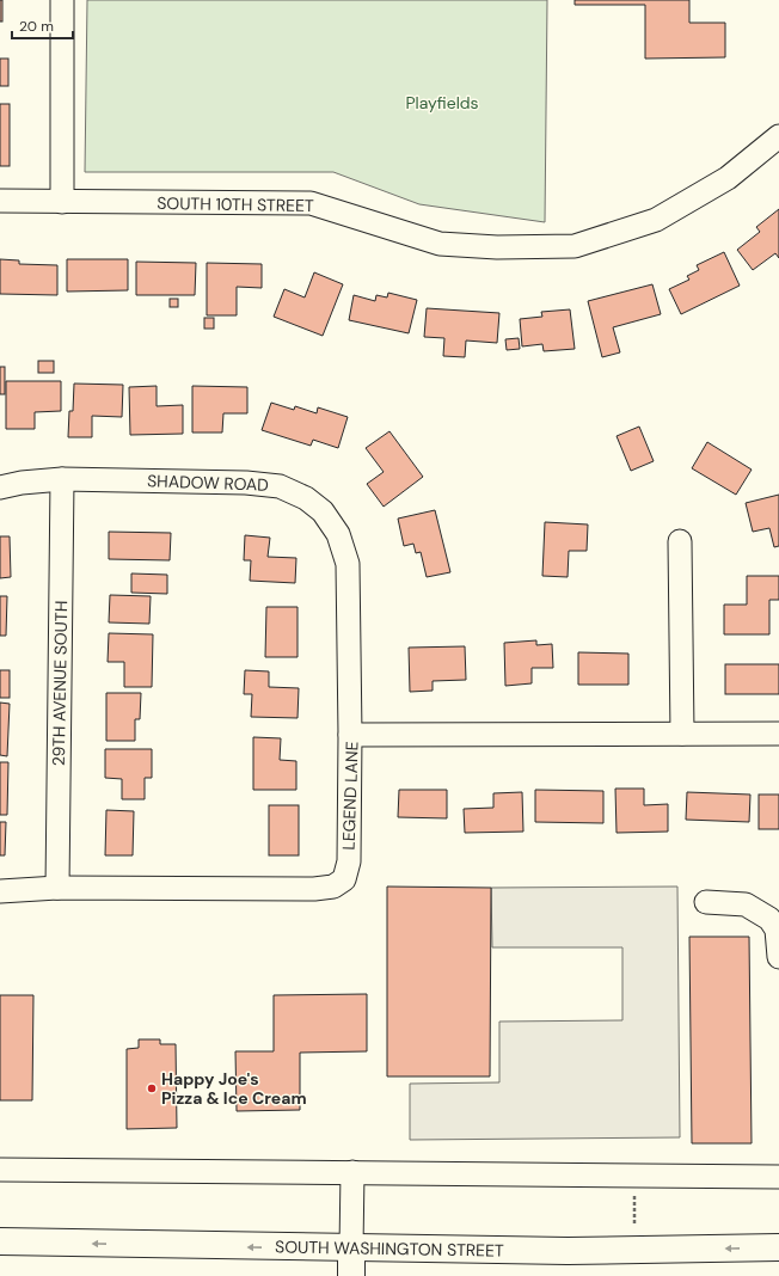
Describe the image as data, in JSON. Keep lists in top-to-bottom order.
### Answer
{
  "streets": {
    "main road": ["SOUTH WASHINGTON STREET"],
    "street": [
      "SOUTH 10TH STREET",
      "SHADOW ROAD",
      "29TH AVENUE SOUTH",
      "LEGEND LANE"
    ]
  },
  "crossings": [
    ["SHADOW ROAD", "29TH AVENUE SOUTH"],
    ["SHADOW ROAD", "LEGEND LANE"],
    ["29TH AVENUE SOUTH", "LEGEND LANE"]
  ],
  "one_way": ["SOUTH WASHINGTON STREET"],
  "parks": ["Playfields"],
  "places": ["Happy Joe's Pizza & Ice Cream"],
  "scale_bar": "20 m"
}
